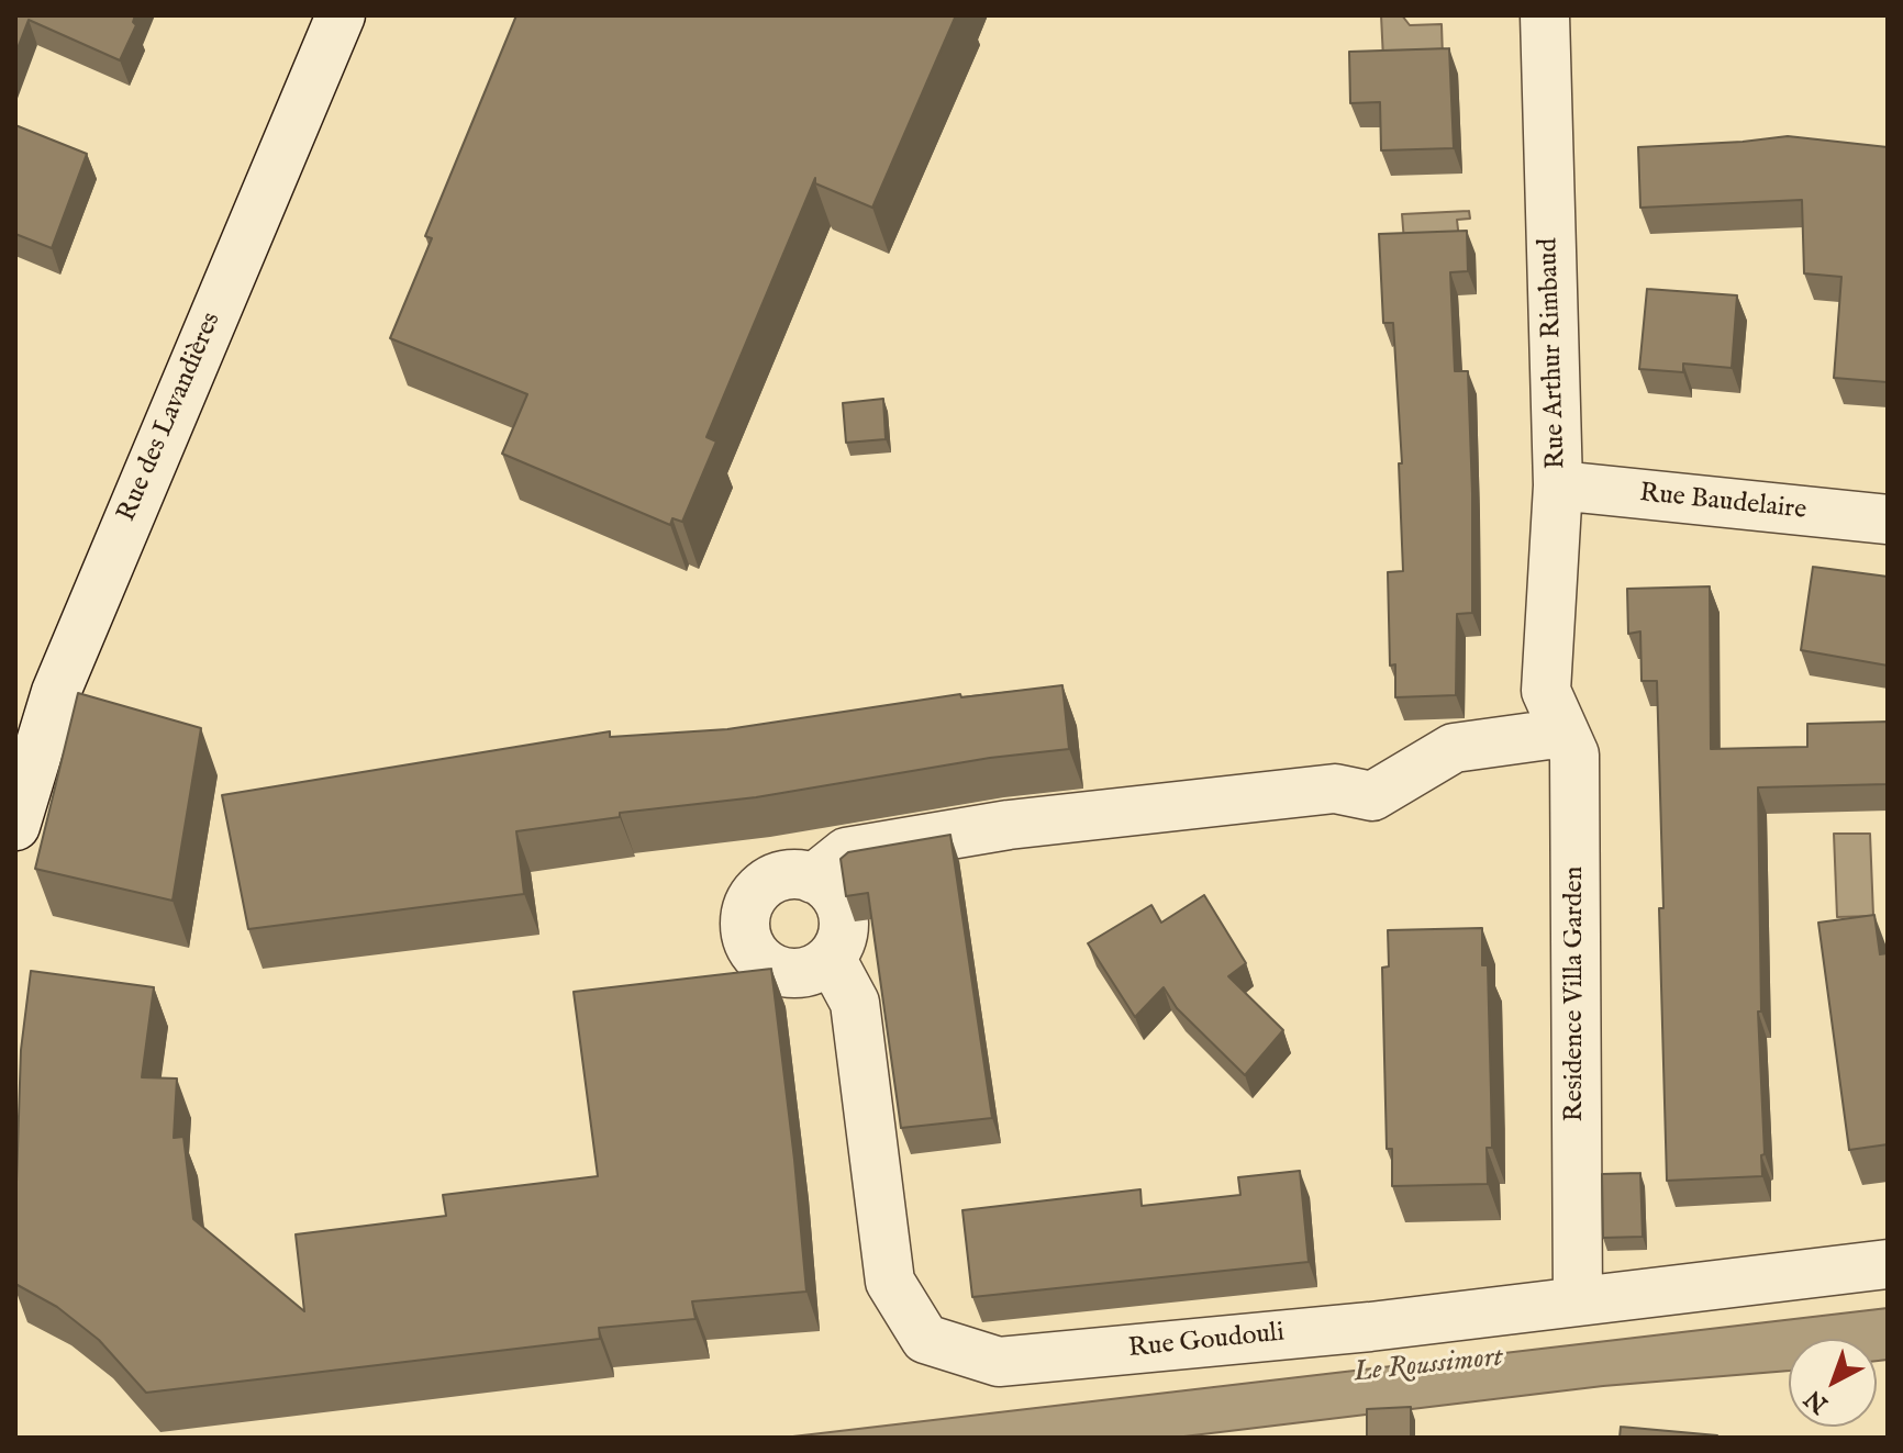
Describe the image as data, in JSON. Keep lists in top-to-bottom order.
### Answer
{
  "streets": {
    "street": [
      "Rue Arthur Rimbaud",
      "Rue des Lavandières",
      "Rue Baudelaire",
      "Residence Villa Garden",
      "Rue Goudouli"
    ]
  },
  "crossings": [
    ["Rue Arthur Rimbaud", "Rue Baudelaire"],
    ["Rue Arthur Rimbaud", "Residence Villa Garden"],
    ["Residence Villa Garden", "Rue Goudouli"]
  ],
  "water": ["Le Roussimort"],
  "north": "bottom left"
}
